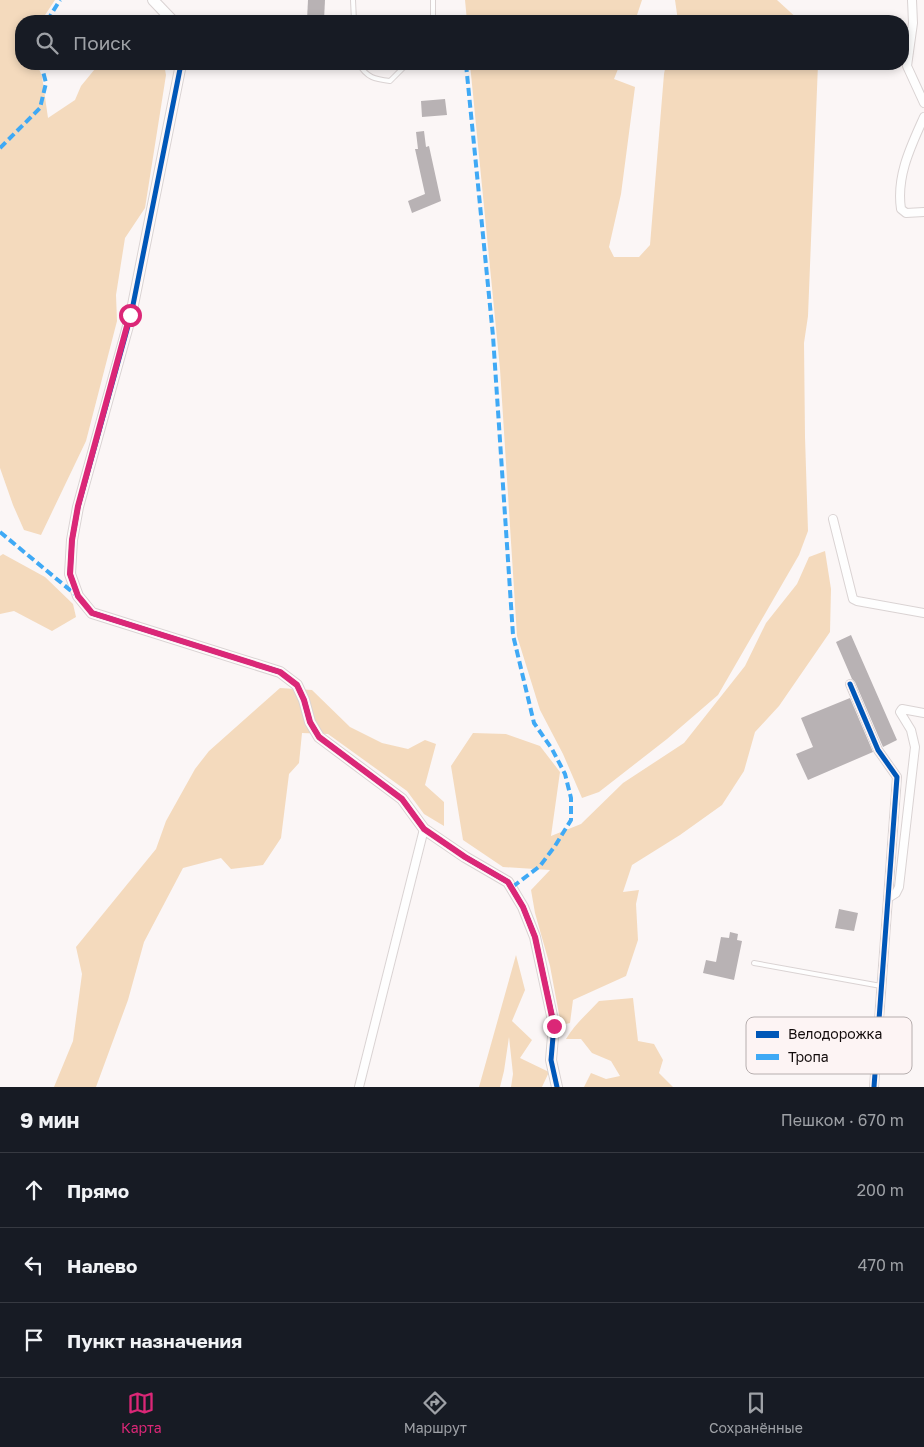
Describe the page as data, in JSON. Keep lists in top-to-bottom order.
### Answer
{
  "legend": ["Велодорожка", "Тропа"],
  "page": {
    "search": "Поиск",
    "heading": ["9 мин", "Пешком · 670 m"],
    "list": [
      ["Прямо", "200 m"],
      ["Налево", "470 m"],
      "Пункт назначения"
    ],
    "nav": ["Карта", "Маршрут", "Сохранённые"]
  }
}
